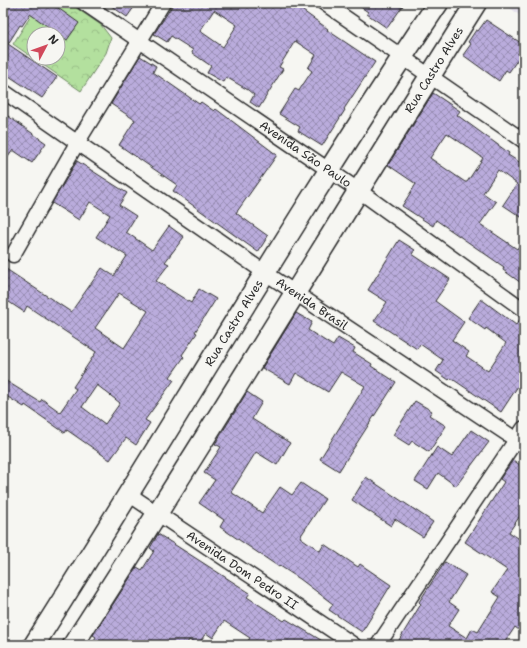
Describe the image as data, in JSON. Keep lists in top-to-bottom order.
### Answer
{
  "streets": {
    "main road": ["Rua Castro Alves"],
    "street": ["Avenida São Paulo", "Avenida Brasil", "Avenida Dom Pedro II"]
  },
  "crossings": [
    ["Rua Castro Alves", "Avenida São Paulo"],
    ["Rua Castro Alves", "Avenida Brasil"],
    ["Rua Castro Alves", "Avenida Dom Pedro II"]
  ],
  "north": "top right"
}
